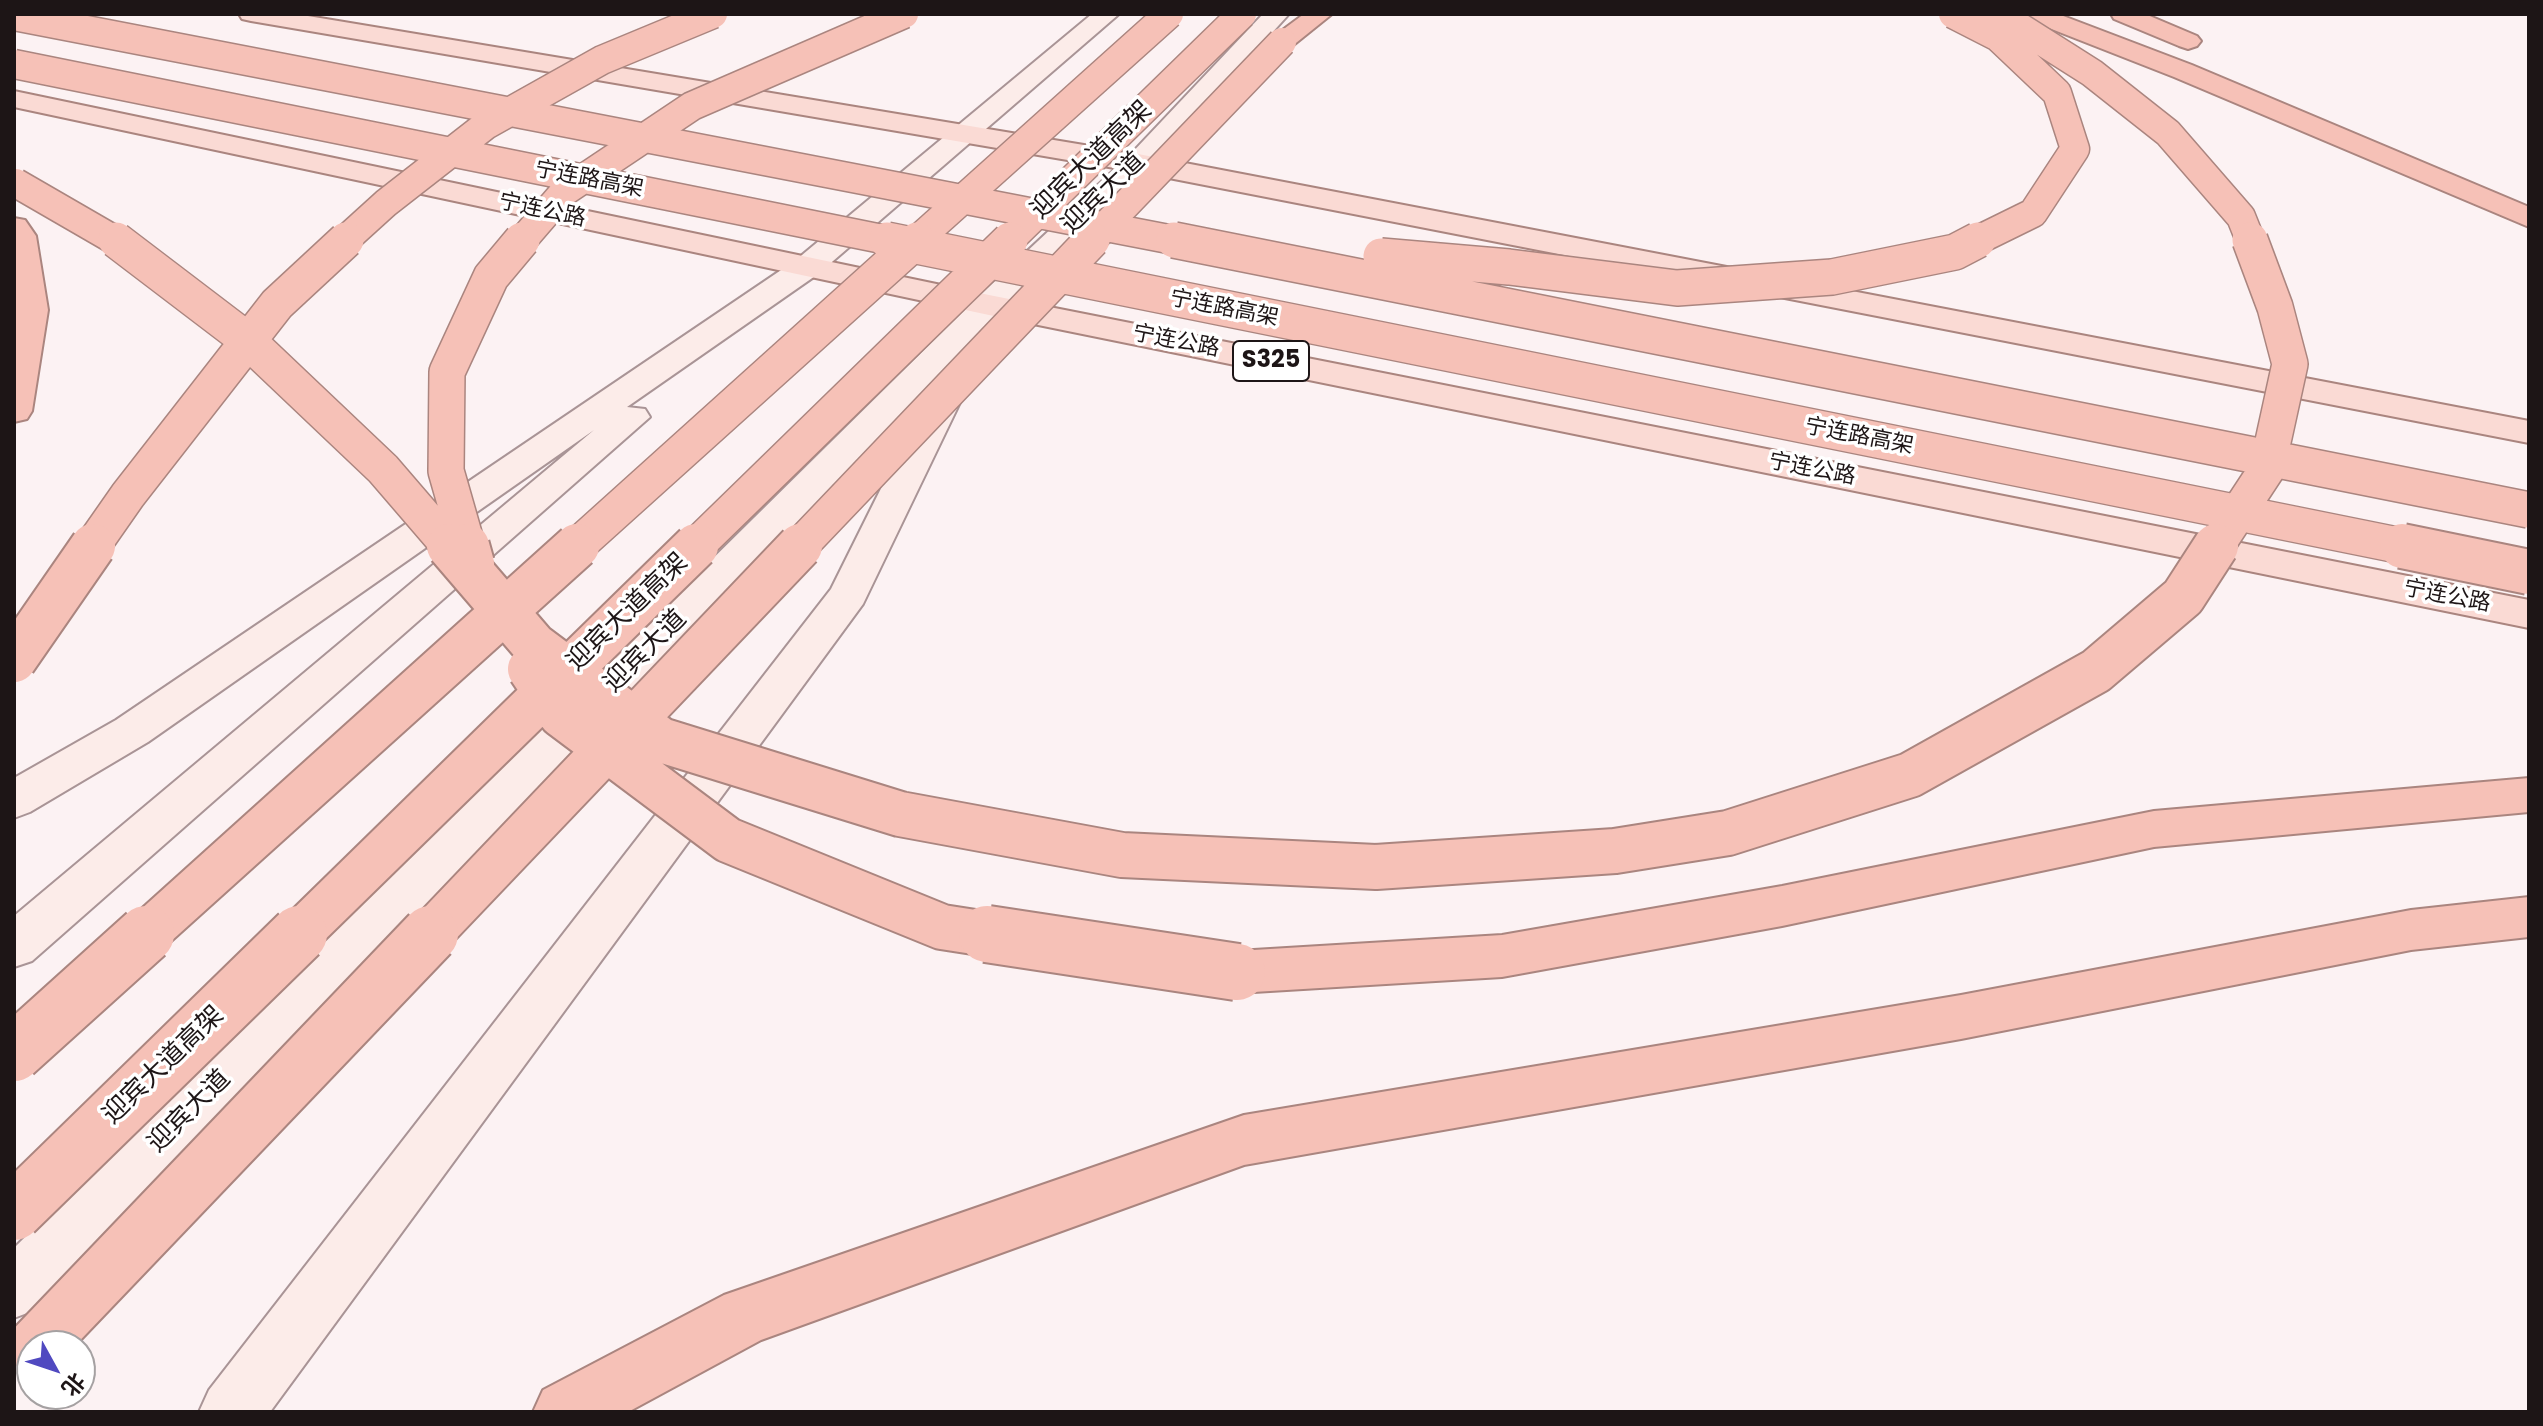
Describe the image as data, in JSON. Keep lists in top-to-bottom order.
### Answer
{
  "streets": {
    "highway": ["迎宾大道高架", "宁连路高架"],
    "main road": ["迎宾大道", "宁连公路", "S325"]
  },
  "crossings": [
    ["迎宾大道", "宁连公路"]
  ],
  "north": "bottom right"
}
